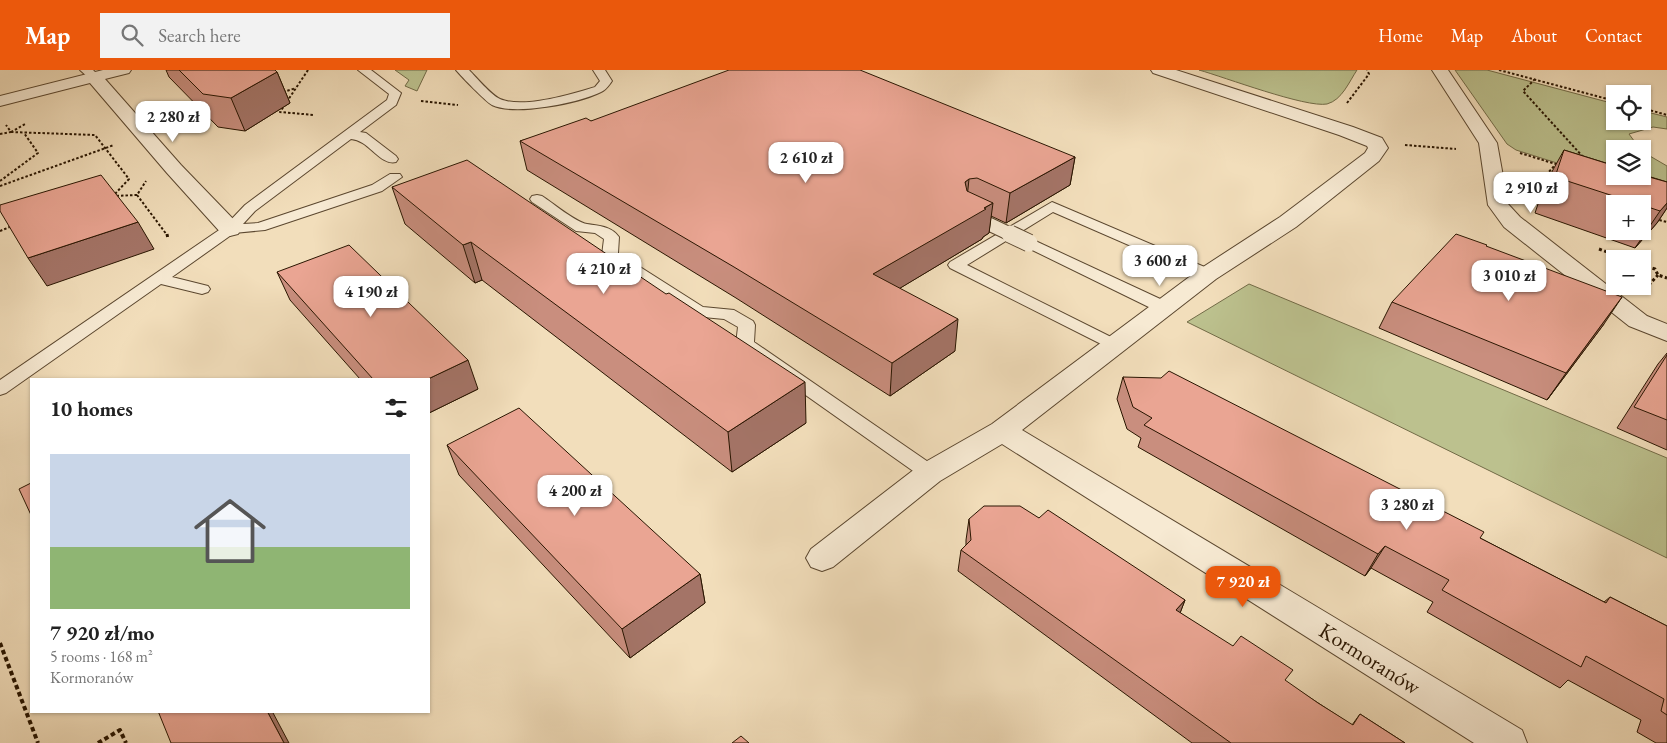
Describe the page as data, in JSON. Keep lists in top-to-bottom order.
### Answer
{
  "streets": {
    "street": ["Kormoranów"]
  },
  "page": {
    "header": "Map",
    "search": "Search here",
    "nav": [
      "Home",
      "Map",
      "About",
      "Contact"
    ],
    "map_buttons": ["+", "−"],
    "price": [
      "2 280 zł",
      "2 610 zł",
      "2 910 zł",
      "3 600 zł",
      "4 210 zł",
      "3 010 zł",
      "4 190 zł",
      "4 200 zł",
      "3 280 zł",
      "7 920 zł"
    ],
    "heading": "10 homes",
    "list": [
      {
        "name": "7 920 zł/mo",
        "note": "5 rooms · 168 m² · Kormoranów"
      }
    ]
  }
}
